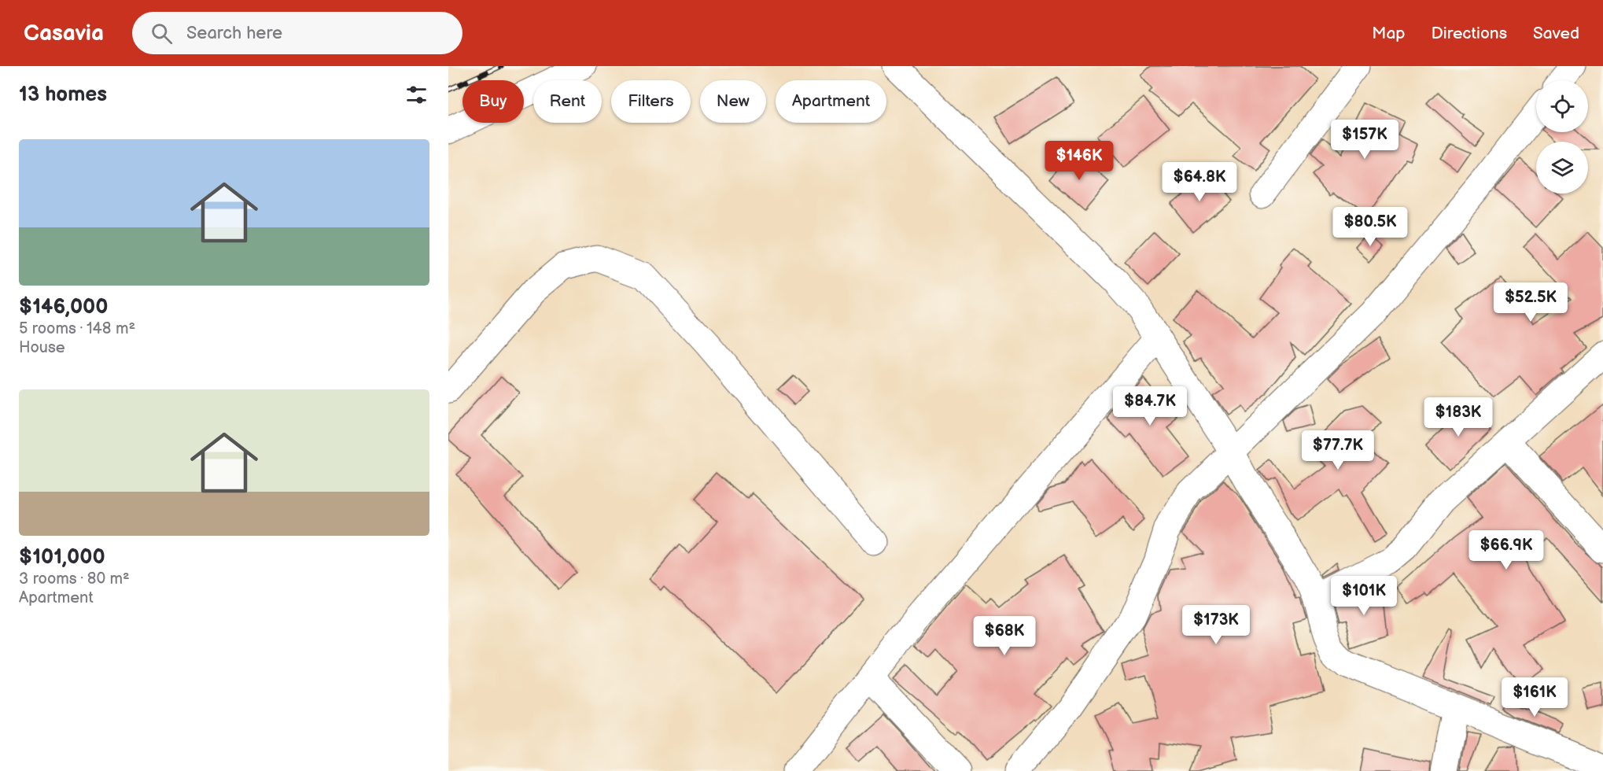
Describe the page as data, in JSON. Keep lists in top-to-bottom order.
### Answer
{
  "page": {
    "header": "Casavia",
    "search": "Search here",
    "nav": ["Map", "Directions", "Saved"],
    "heading": "13 homes",
    "chip": [
      "Buy",
      "Rent",
      "Filters",
      "New",
      "Apartment"
    ],
    "price": [
      "$157K",
      "$146K",
      "$64.8K",
      "$80.5K",
      "$52.5K",
      "$84.7K",
      "$183K",
      "$77.7K",
      "$66.9K",
      "$101K",
      "$173K",
      "$68K",
      "$161K"
    ],
    "list": [
      {
        "name": "$146,000",
        "note": "5 rooms · 148 m² · House"
      },
      {
        "name": "$101,000",
        "note": "3 rooms · 80 m² · Apartment"
      }
    ]
  }
}
